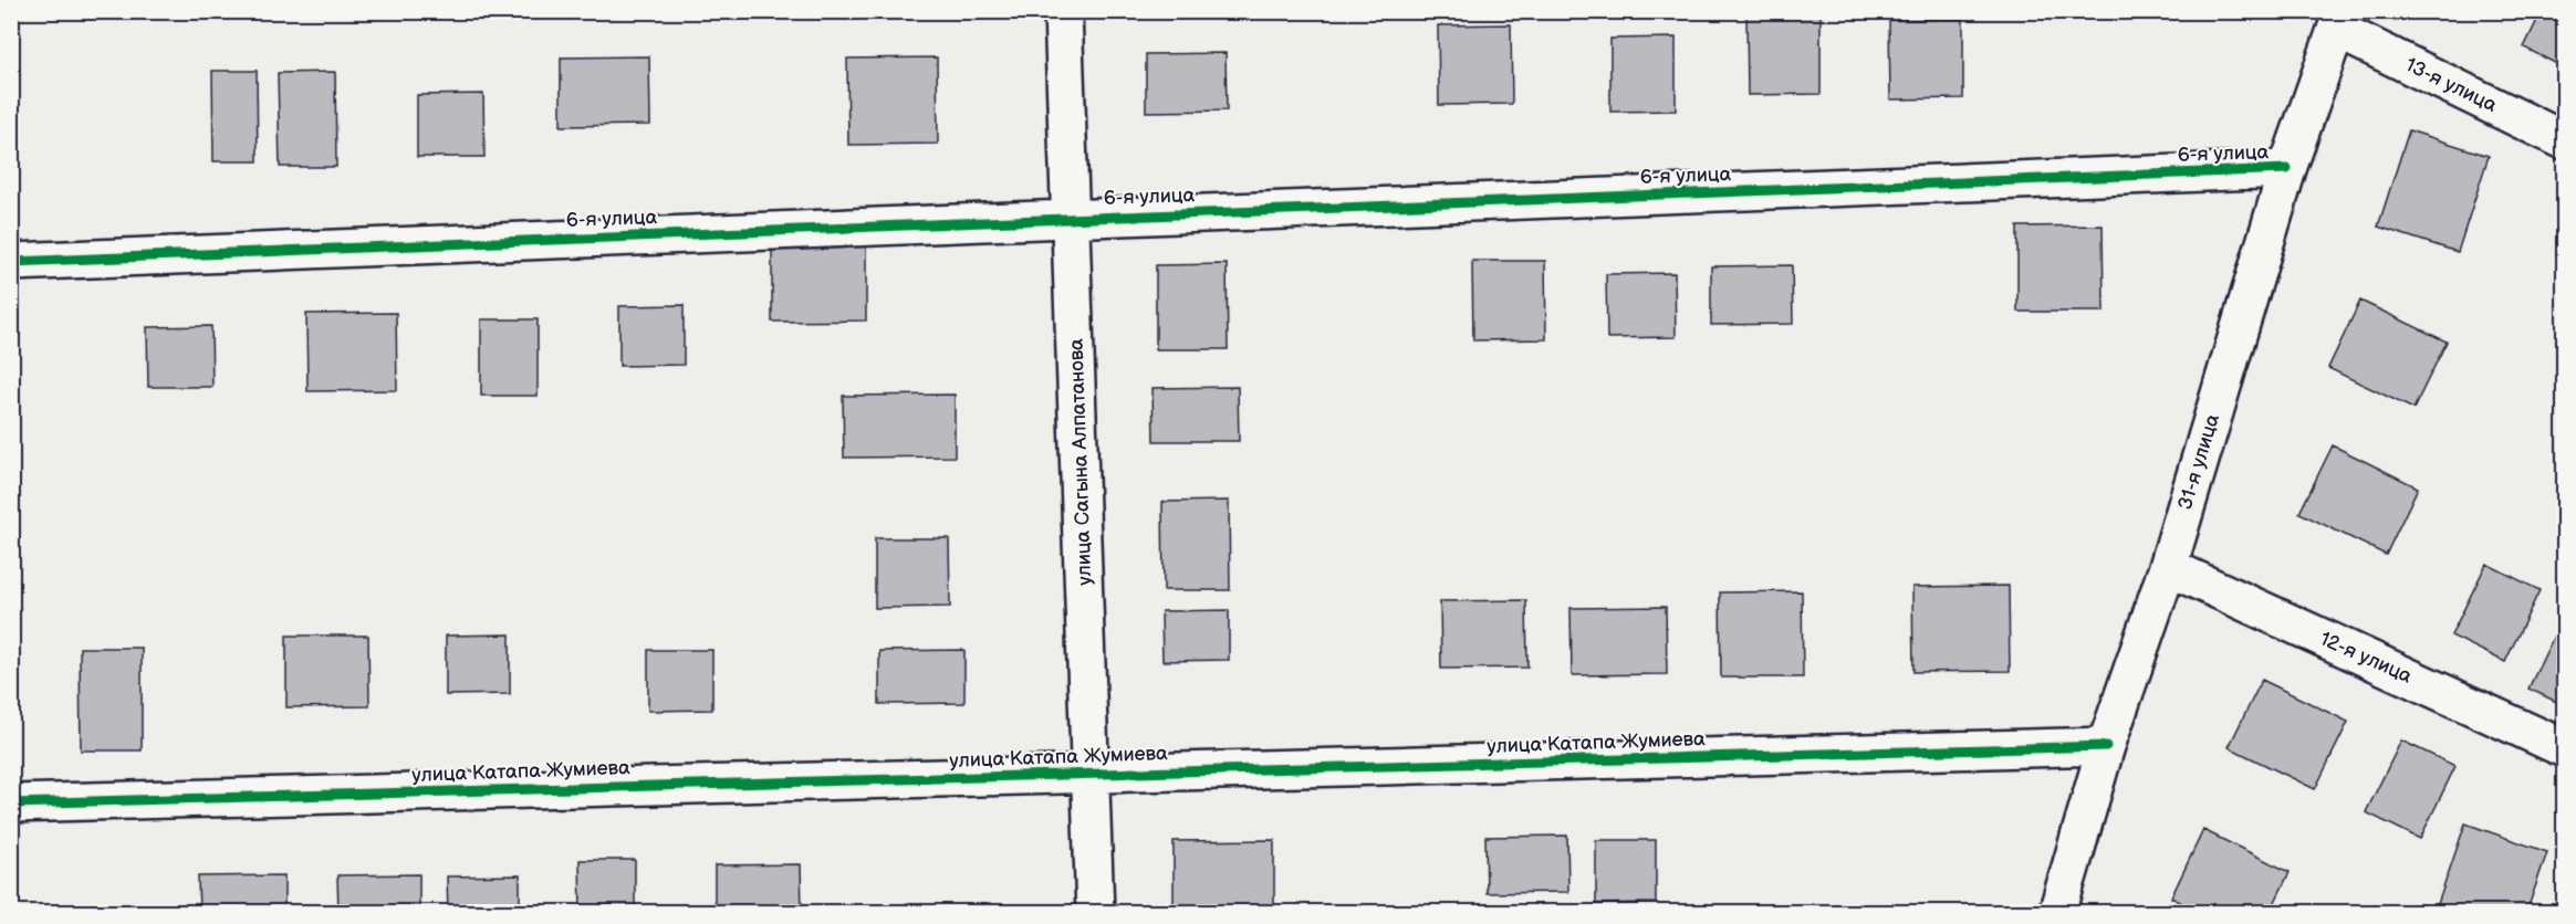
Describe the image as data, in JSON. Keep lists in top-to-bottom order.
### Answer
{
  "streets": {
    "street": [
      "13-я улица",
      "6-я улица",
      "улица Сагына Алпатанова",
      "31-я улица",
      "12-я улица",
      "улица Катапа Жумиева"
    ]
  },
  "crossings": [
    ["13-я улица", "31-я улица"],
    ["6-я улица", "улица Сагына Алпатанова"],
    ["6-я улица", "31-я улица"],
    ["улица Сагына Алпатанова", "улица Катапа Жумиева"],
    ["31-я улица", "12-я улица"],
    ["31-я улица", "улица Катапа Жумиева"]
  ]
}
